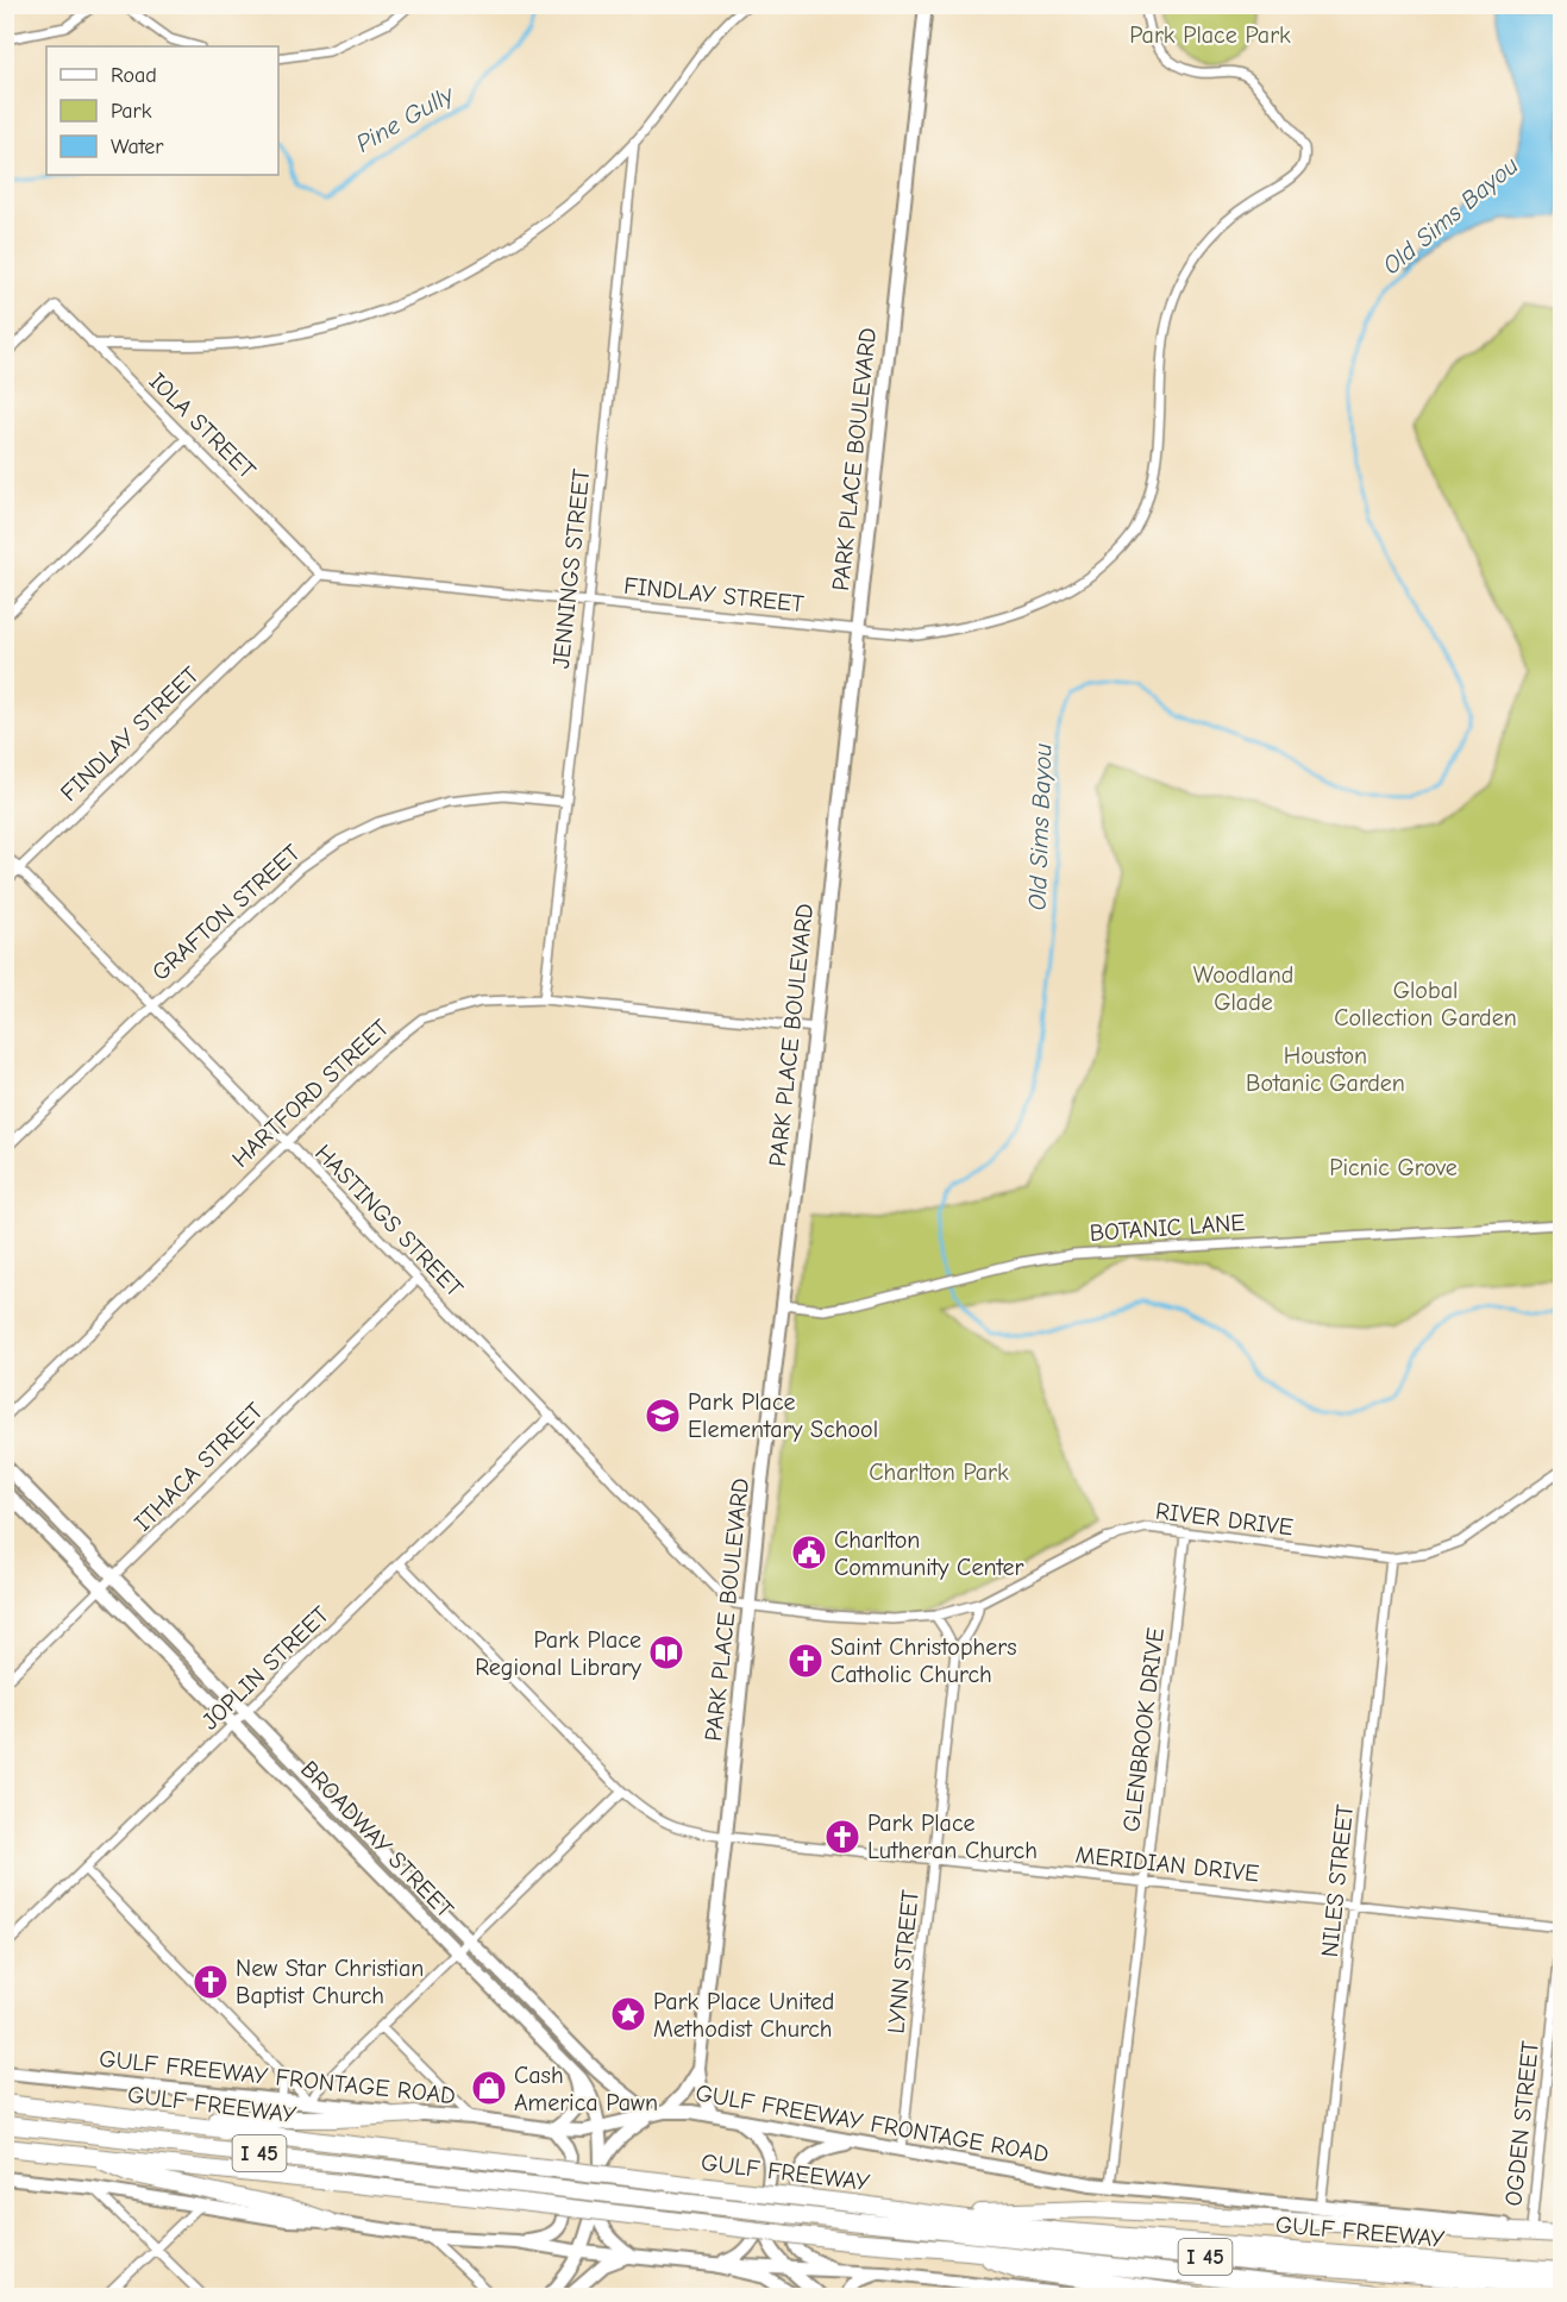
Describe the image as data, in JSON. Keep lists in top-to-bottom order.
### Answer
{
  "streets": {
    "highway": ["GULF FREEWAY", "I 45"],
    "main road": ["PARK PLACE BOULEVARD", "BROADWAY STREET", "GULF FREEWAY FRONTAGE ROAD"],
    "street": [
      "IOLA STREET",
      "JENNINGS STREET",
      "FINDLAY STREET",
      "GRAFTON STREET",
      "HARTFORD STREET",
      "HASTINGS STREET",
      "BOTANIC LANE",
      "ITHACA STREET",
      "RIVER DRIVE",
      "JOPLIN STREET",
      "GLENBROOK DRIVE",
      "MERIDIAN DRIVE",
      "NILES STREET",
      "LYNN STREET",
      "OGDEN STREET"
    ]
  },
  "crossings": [
    ["IOLA STREET", "FINDLAY STREET"],
    ["PARK PLACE BOULEVARD", "FINDLAY STREET"],
    ["PARK PLACE BOULEVARD", "HARTFORD STREET"],
    ["PARK PLACE BOULEVARD", "HASTINGS STREET"],
    ["PARK PLACE BOULEVARD", "BOTANIC LANE"],
    ["PARK PLACE BOULEVARD", "RIVER DRIVE"],
    ["PARK PLACE BOULEVARD", "BROADWAY STREET"],
    ["PARK PLACE BOULEVARD", "MERIDIAN DRIVE"],
    ["PARK PLACE BOULEVARD", "GULF FREEWAY FRONTAGE ROAD"],
    ["JENNINGS STREET", "FINDLAY STREET"],
    ["JENNINGS STREET", "GRAFTON STREET"],
    ["JENNINGS STREET", "HARTFORD STREET"],
    ["FINDLAY STREET", "HASTINGS STREET"],
    ["GRAFTON STREET", "HASTINGS STREET"],
    ["HARTFORD STREET", "HASTINGS STREET"],
    ["HASTINGS STREET", "ITHACA STREET"],
    ["HASTINGS STREET", "RIVER DRIVE"],
    ["HASTINGS STREET", "JOPLIN STREET"],
    ["ITHACA STREET", "BROADWAY STREET"],
    ["RIVER DRIVE", "GLENBROOK DRIVE"],
    ["RIVER DRIVE", "NILES STREET"],
    ["RIVER DRIVE", "LYNN STREET"],
    ["JOPLIN STREET", "BROADWAY STREET"],
    ["JOPLIN STREET", "MERIDIAN DRIVE"],
    ["GLENBROOK DRIVE", "MERIDIAN DRIVE"],
    ["GLENBROOK DRIVE", "GULF FREEWAY FRONTAGE ROAD"],
    ["BROADWAY STREET", "GULF FREEWAY FRONTAGE ROAD"],
    ["MERIDIAN DRIVE", "NILES STREET"],
    ["MERIDIAN DRIVE", "LYNN STREET"],
    ["NILES STREET", "GULF FREEWAY FRONTAGE ROAD"],
    ["LYNN STREET", "GULF FREEWAY FRONTAGE ROAD"],
    ["GULF FREEWAY FRONTAGE ROAD", "OGDEN STREET"]
  ],
  "water": ["Pine Gully", "Old Sims Bayou"],
  "parks": [
    "Park Place Park",
    "Woodland Glade",
    "Global Collection Garden",
    "Houston Botanic Garden",
    "Picnic Grove",
    "Charlton Park"
  ],
  "places": {
    "school or university": ["Park Place Elementary School"],
    "public building": ["Charlton Community Center"],
    "library": ["Park Place Regional Library"],
    "church": ["Saint Christophers Catholic Church", "Park Place Lutheran Church", "New Star Christian Baptist Church"],
    "place": ["Park Place United Methodist Church"],
    "shop": ["Cash America Pawn"]
  },
  "legend": ["Road", "Park", "Water"]
}
